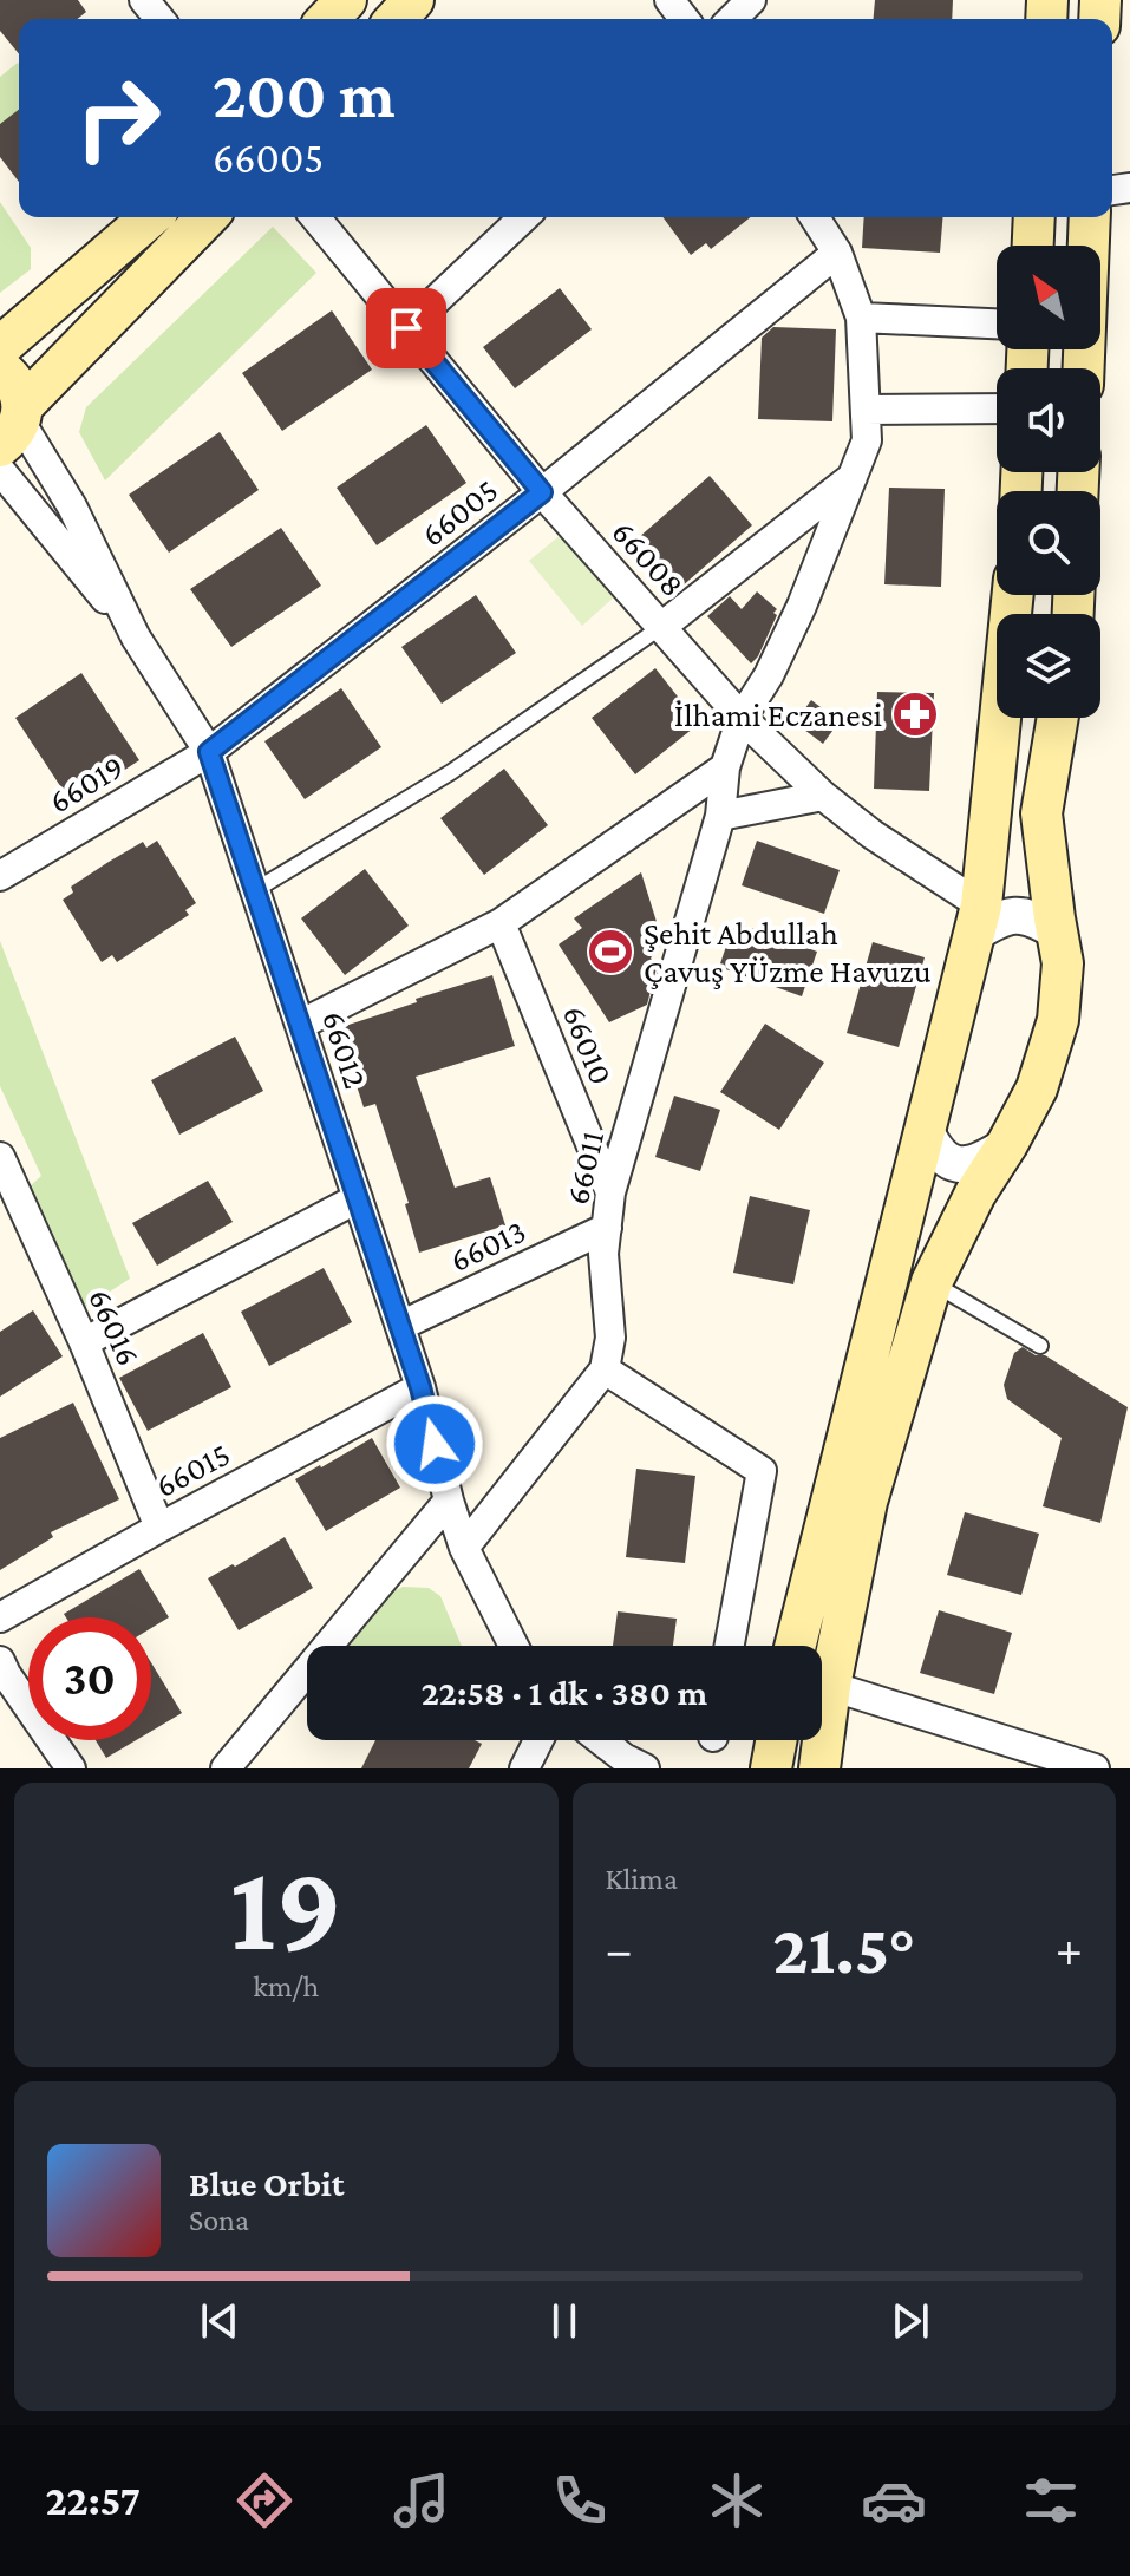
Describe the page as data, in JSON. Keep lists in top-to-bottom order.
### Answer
{
  "streets": {
    "street": [
      "66005",
      "66008",
      "66019",
      "66010",
      "66012",
      "66011",
      "66013",
      "66016",
      "66015"
    ]
  },
  "crossings": [
    ["66005", "66008"],
    ["66005", "66019"],
    ["66005", "66012"],
    ["66005", "66011"],
    ["66008", "66011"],
    ["66019", "66012"],
    ["66010", "66011"],
    ["66012", "66013"],
    ["66012", "66015"],
    ["66011", "66013"],
    ["66016", "66015"]
  ],
  "places": {
    "pharmacy": ["İlhami Eczanesi"],
    "sports": ["Şehit Abdullah Çavuş YÜzme Havuzu"]
  },
  "north": "top left",
  "page": {
    "turn": ["200 m", "66005"],
    "limit": "30",
    "trip": "22:58 · 1 dk · 380 m",
    "tile": [
      ["19", "km/h"],
      "Klima"
    ],
    "heat": ["−", "21.5°", "+"],
    "song": ["Blue Orbit", "Sona"],
    "tabs": "22:57"
  }
}
